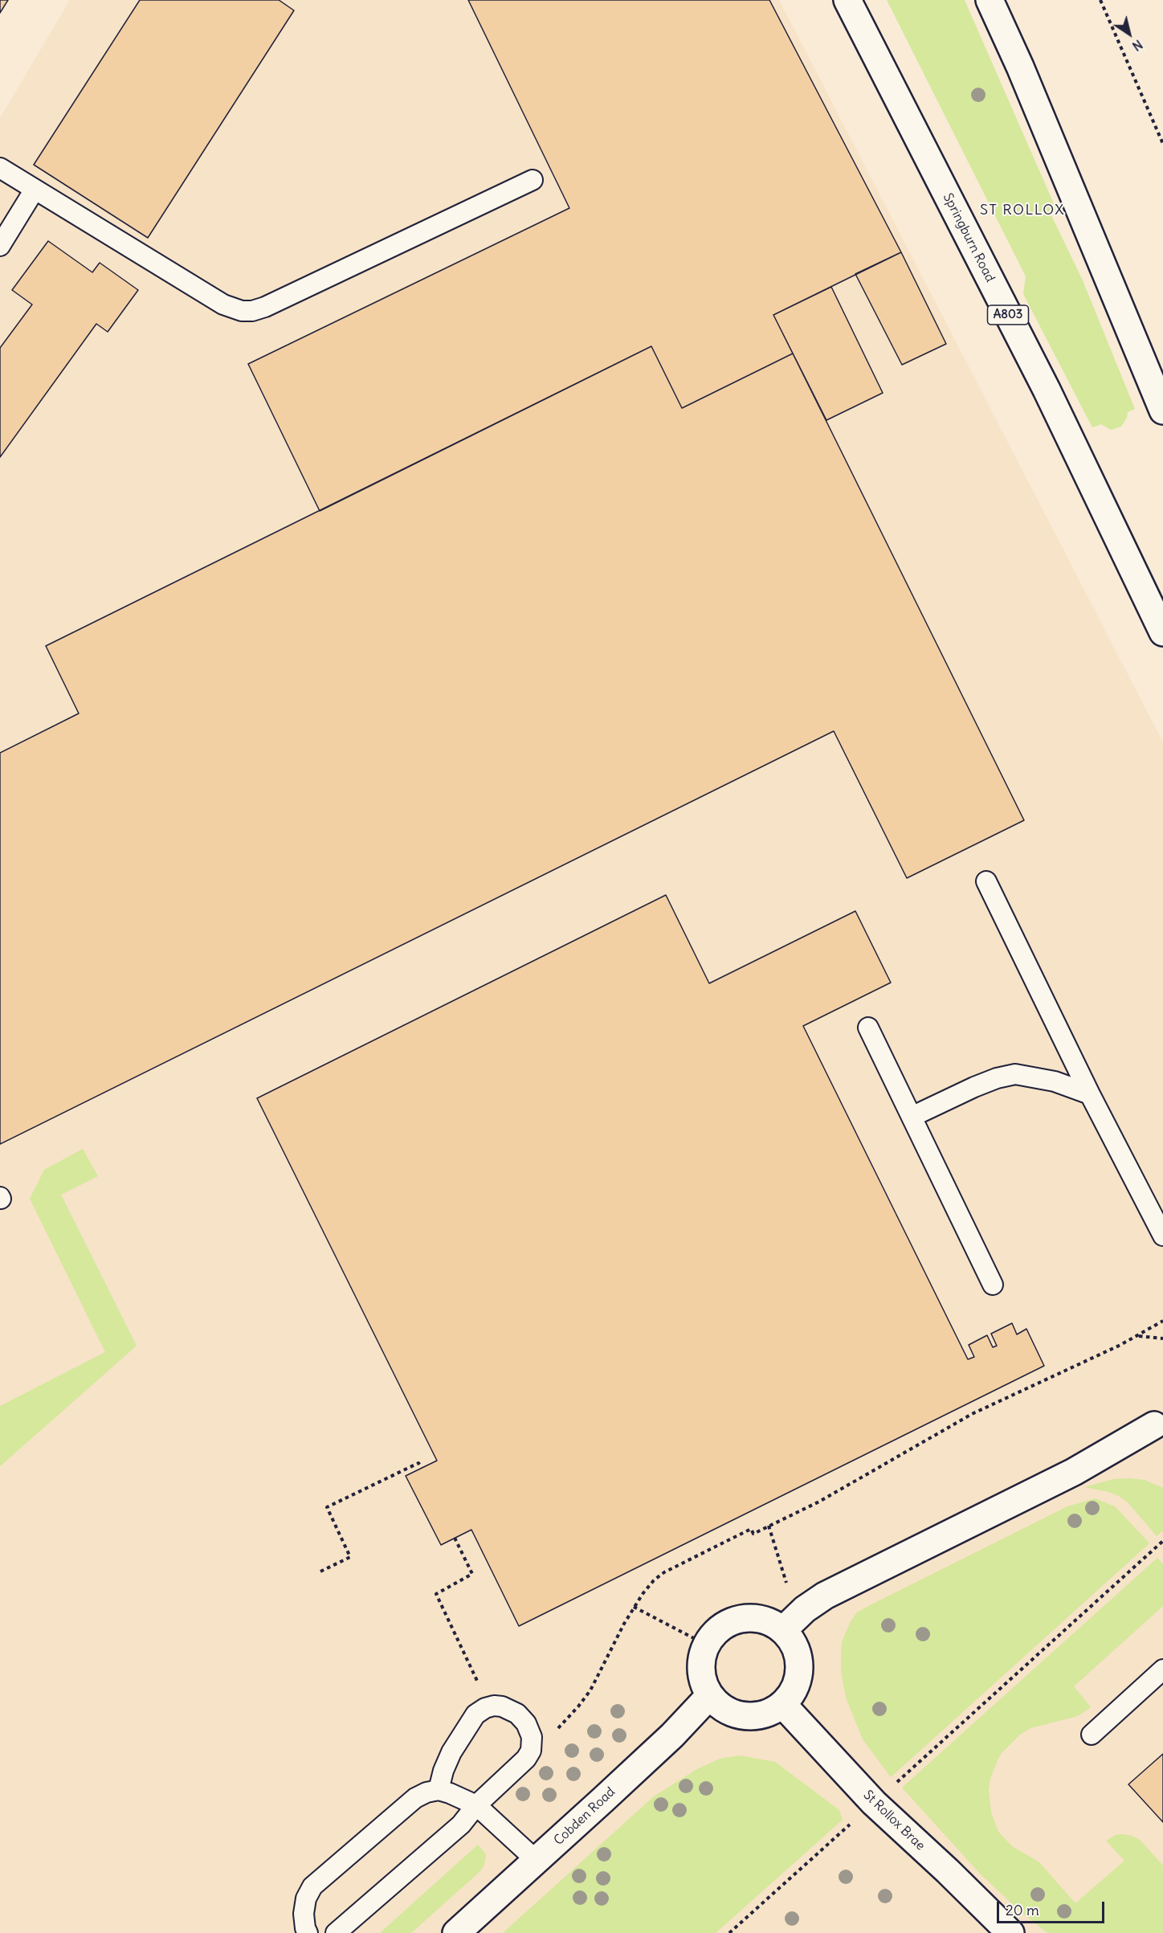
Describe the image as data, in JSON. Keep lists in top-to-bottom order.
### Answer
{
  "streets": {
    "street": [
      "Springburn Road",
      "A803",
      "Cobden Road",
      "St Rollox Brae"
    ]
  },
  "crossings": [
    ["Cobden Road", "St Rollox Brae"]
  ],
  "districts": ["ST ROLLOX"],
  "scale_bar": "20 m",
  "north": "bottom right"
}
